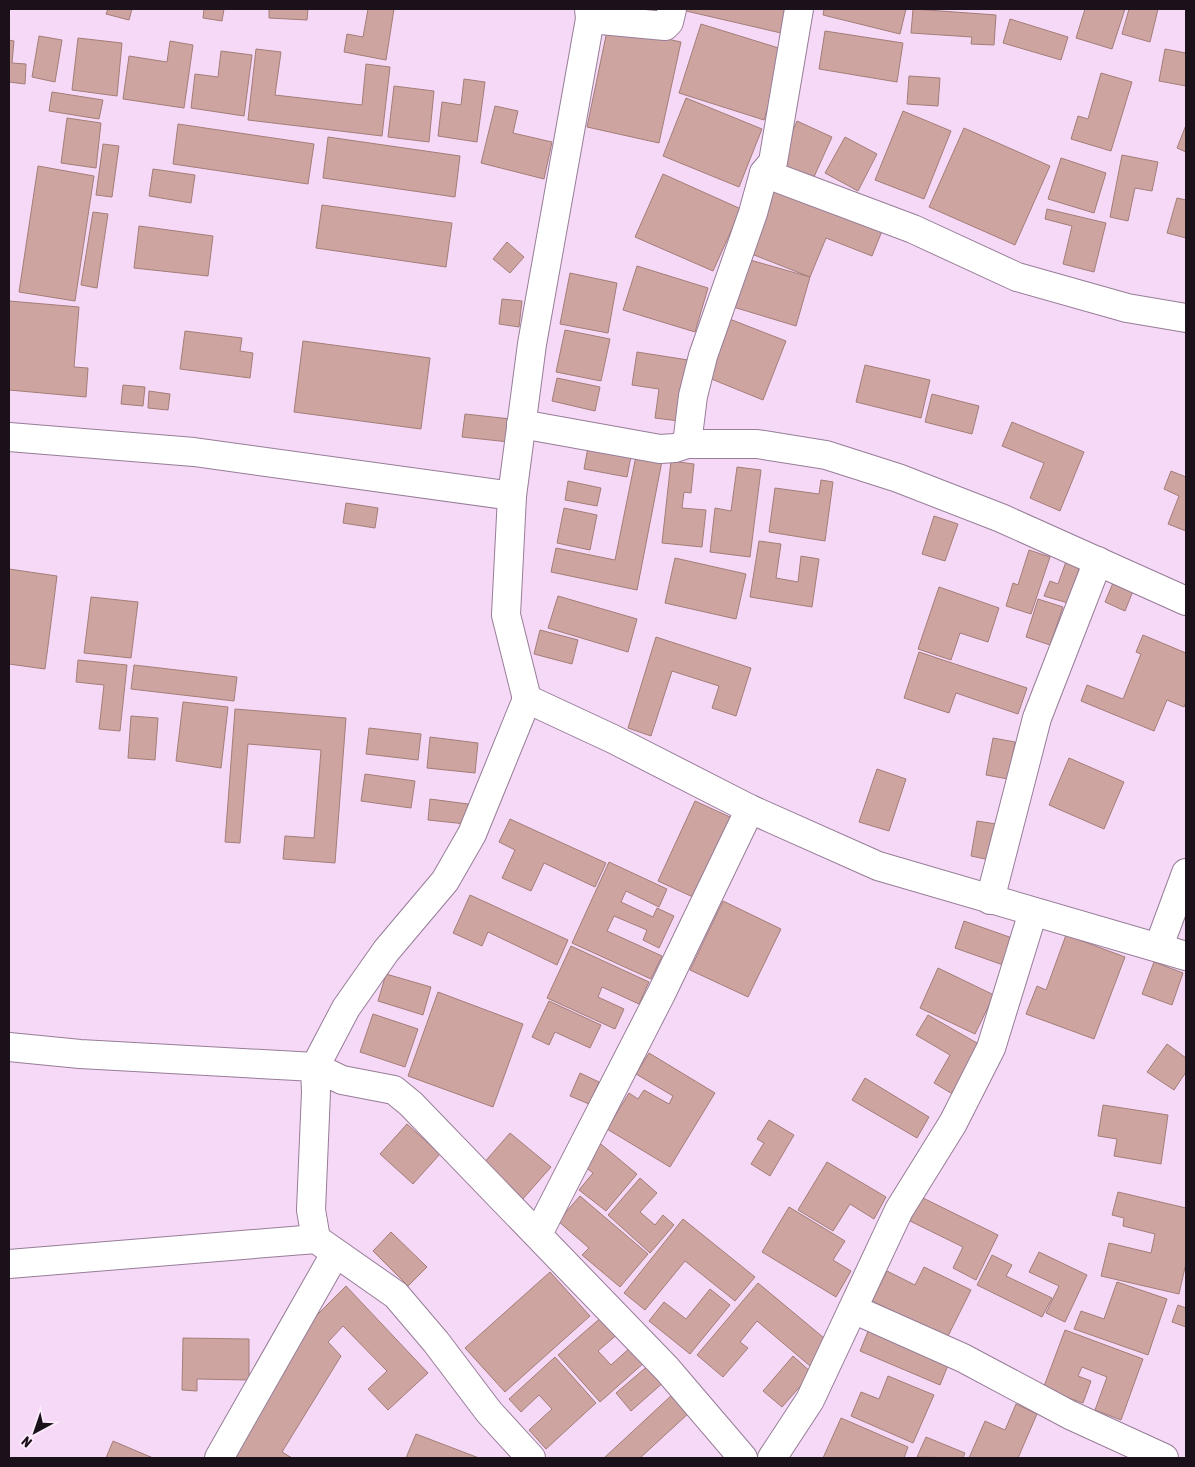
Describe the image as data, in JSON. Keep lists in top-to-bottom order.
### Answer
{
  "north": "bottom left"
}
